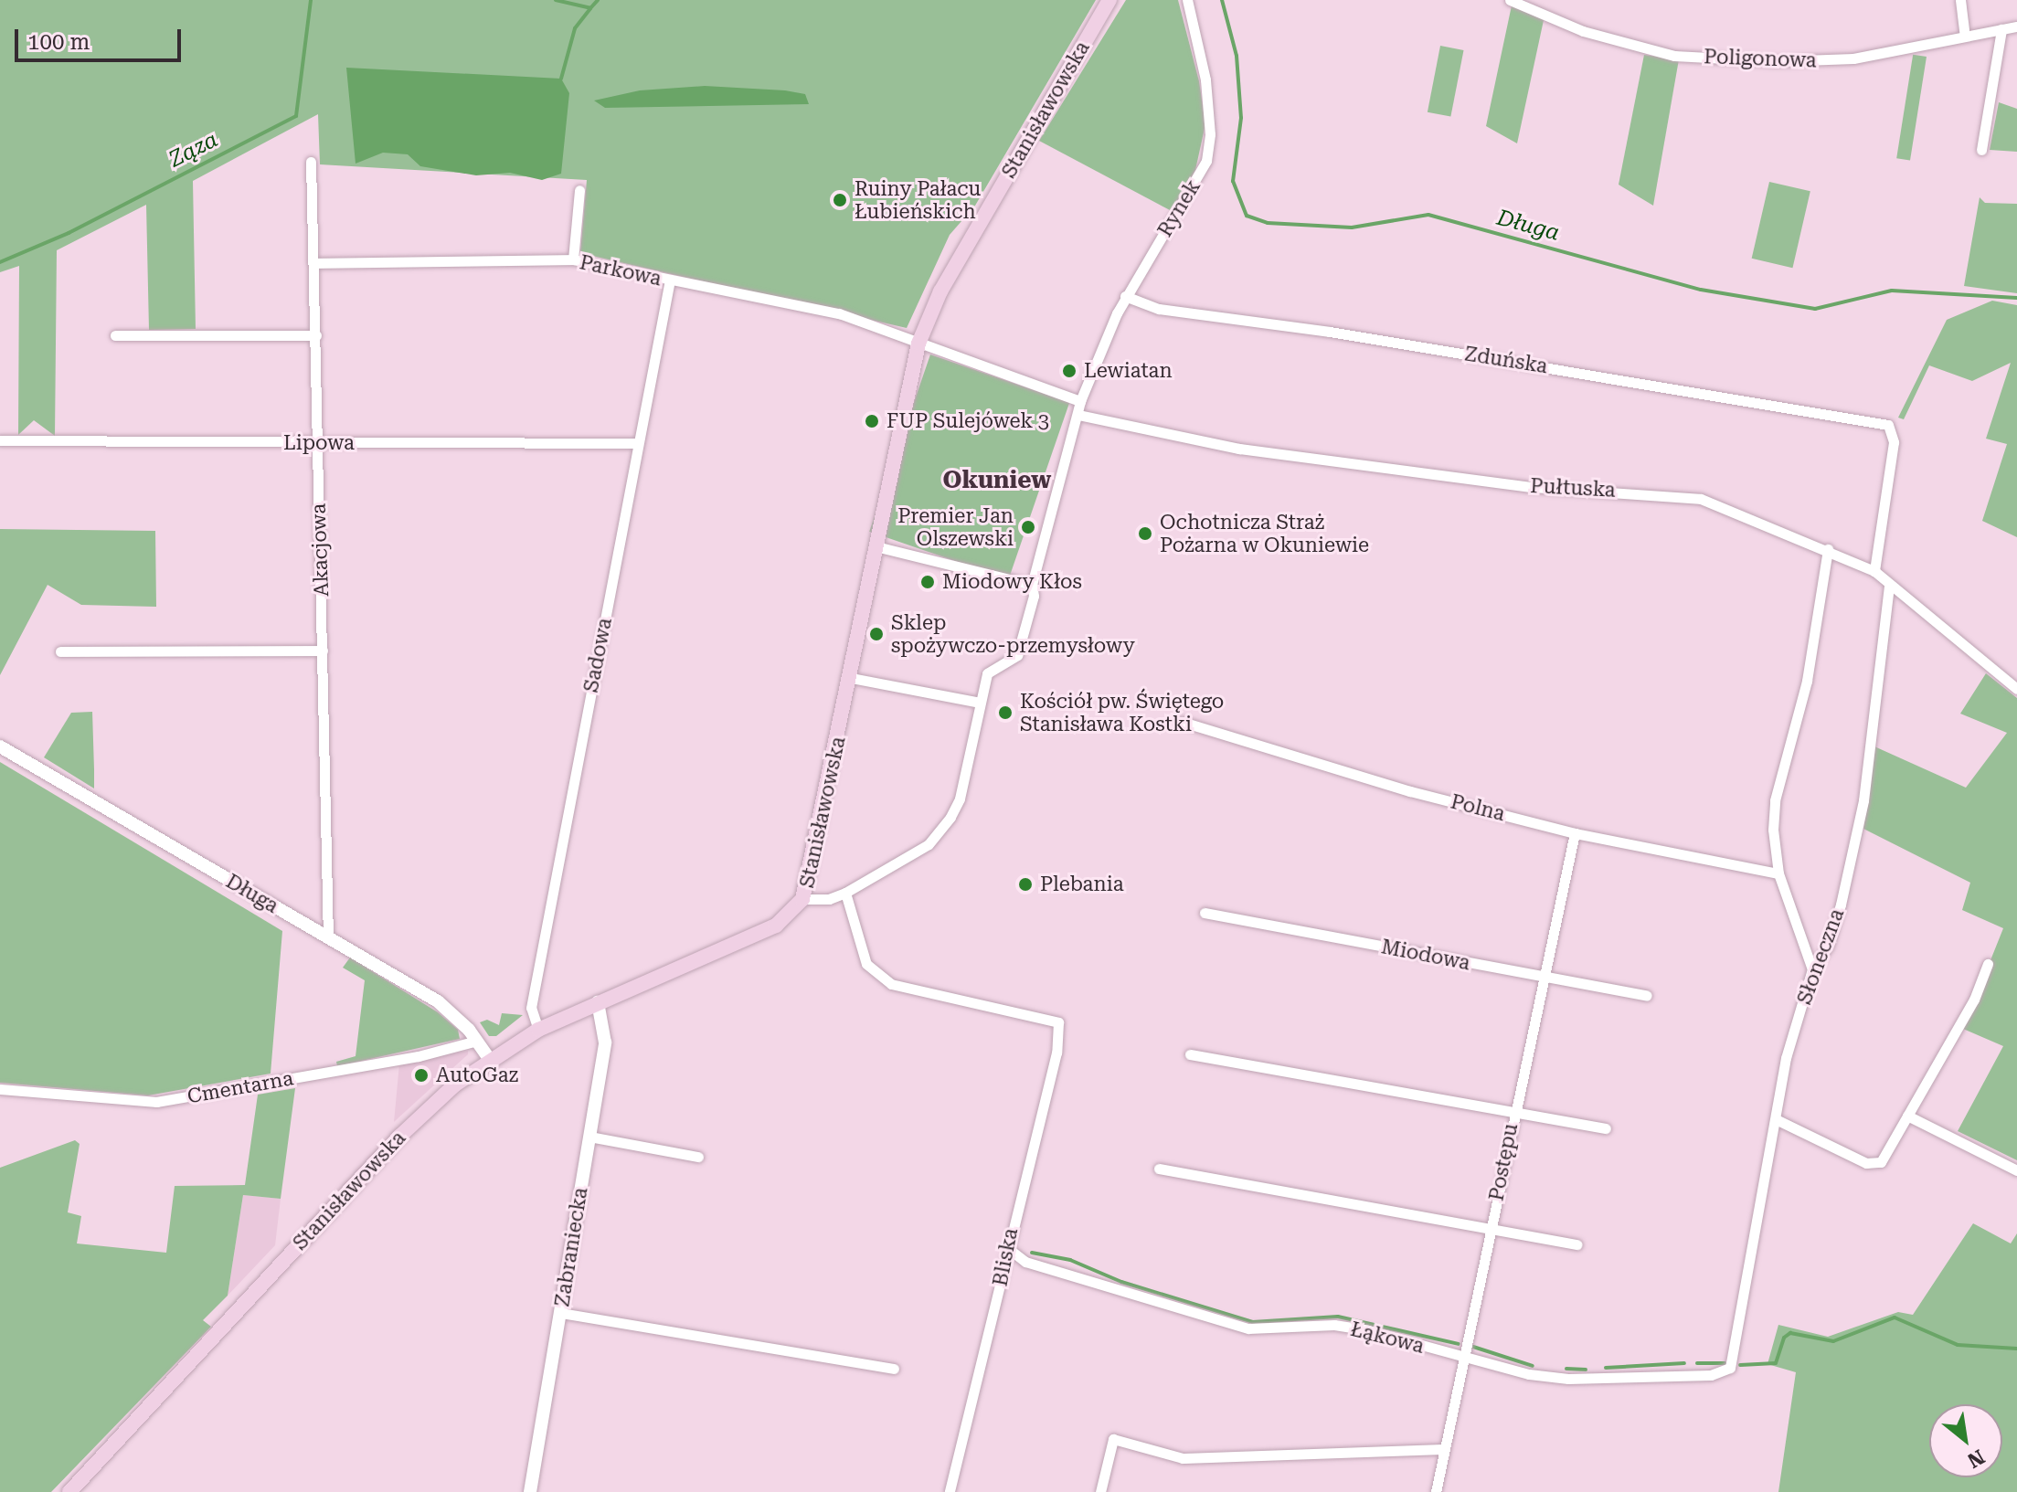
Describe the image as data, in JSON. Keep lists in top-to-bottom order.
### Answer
{
  "streets": {
    "main road": ["Stanisławowska"],
    "street": [
      "Poligonowa",
      "Rynek",
      "Parkowa",
      "Zduńska",
      "Lipowa",
      "Pułtuska",
      "Akacjowa",
      "Sadowa",
      "Polna",
      "Długa",
      "Miodowa",
      "Słoneczna",
      "Cmentarna",
      "Postępu",
      "Zabraniecka",
      "Bliska",
      "Łąkowa"
    ]
  },
  "crossings": [
    ["Stanisławowska", "Parkowa"],
    ["Stanisławowska", "Sadowa"],
    ["Stanisławowska", "Długa"],
    ["Stanisławowska", "Zabraniecka"],
    ["Rynek", "Zduńska"],
    ["Rynek", "Pułtuska"],
    ["Parkowa", "Akacjowa"],
    ["Parkowa", "Sadowa"],
    ["Zduńska", "Pułtuska"],
    ["Lipowa", "Akacjowa"],
    ["Lipowa", "Sadowa"],
    ["Pułtuska", "Słoneczna"],
    ["Akacjowa", "Długa"],
    ["Polna", "Postępu"],
    ["Długa", "Cmentarna"],
    ["Miodowa", "Postępu"],
    ["Słoneczna", "Łąkowa"],
    ["Postępu", "Łąkowa"],
    ["Bliska", "Łąkowa"]
  ],
  "districts": ["Okuniew"],
  "water": ["Ząza", "Długa"],
  "places": [
    "Ruiny Pałacu Łubieńskich",
    "Lewiatan",
    "FUP Sulejówek 3",
    "Premier Jan Olszewski",
    "Ochotnicza Straż Pożarna w Okuniewie",
    "Miodowy Kłos",
    "Sklep spożywczo-przemysłowy",
    "Kościół pw. Świętego Stanisława Kostki",
    "Plebania",
    "AutoGaz"
  ],
  "scale_bar": "100 m",
  "north": "bottom right"
}
